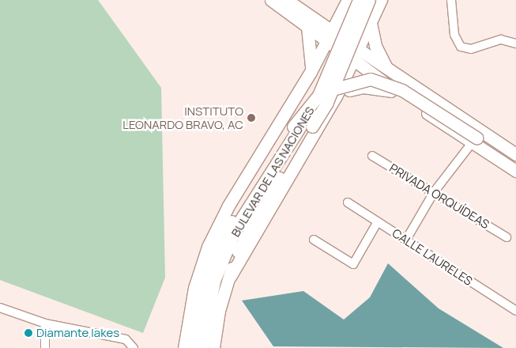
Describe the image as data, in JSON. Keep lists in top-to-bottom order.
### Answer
{
  "streets": {
    "main road": ["BULEVAR DE LAS NACIONES"],
    "street": ["PRIVADA ORQUÍDEAS", "CALLE LAURELES"]
  },
  "places": ["INSTITUTO LEONARDO BRAVO, AC", "Diamante lakes"]
}
